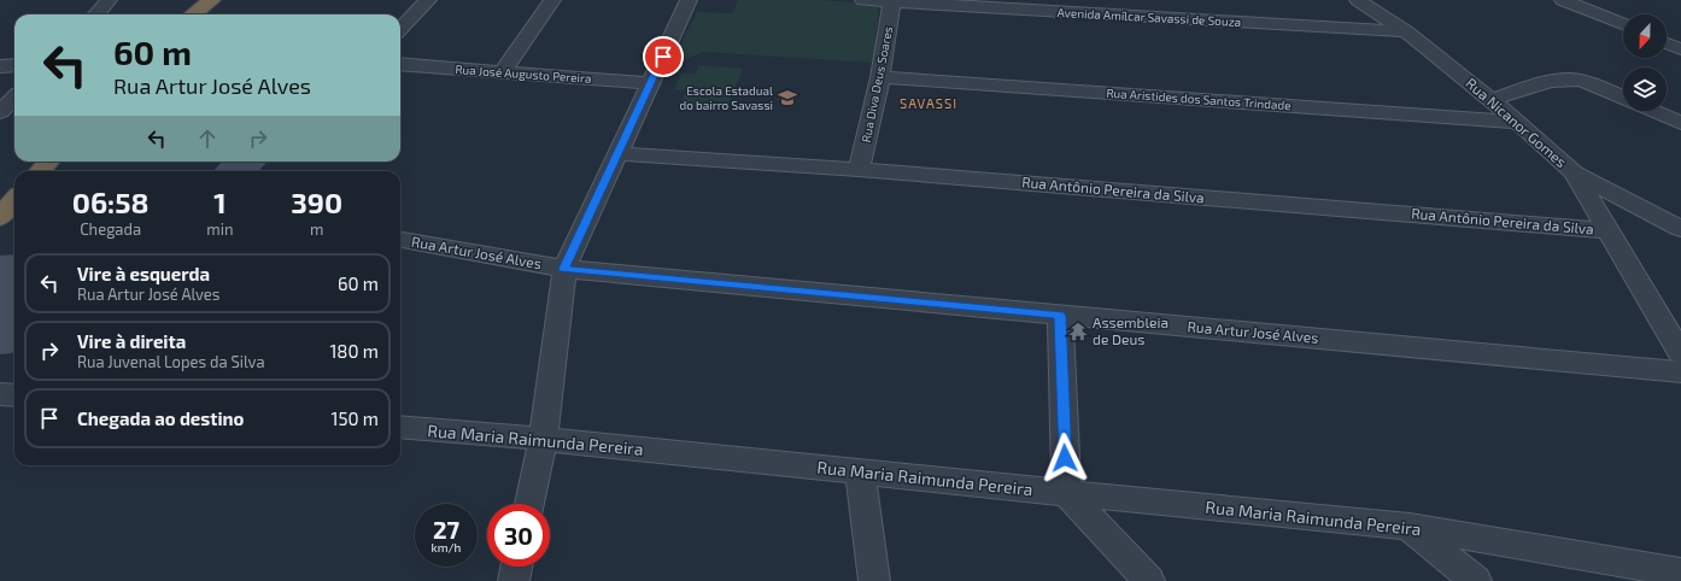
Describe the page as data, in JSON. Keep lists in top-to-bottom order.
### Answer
{
  "streets": {
    "street": [
      "Avenida Amílcar Savassi de Souza",
      "Rua José Augusto Pereira",
      "Rua Diva Deus Soares",
      "Rua Aristides dos Santos Trindade",
      "Rua Nicanor Gomes",
      "Rua Antônio Pereira da Silva",
      "Rua Artur José Alves",
      "Rua Maria Raimunda Pereira"
    ]
  },
  "crossings": [
    ["Avenida Amílcar Savassi de Souza", "Rua Diva Deus Soares"],
    ["Avenida Amílcar Savassi de Souza", "Rua Nicanor Gomes"],
    ["Rua Diva Deus Soares", "Rua Aristides dos Santos Trindade"],
    ["Rua Diva Deus Soares", "Rua Antônio Pereira da Silva"],
    ["Rua Aristides dos Santos Trindade", "Rua Nicanor Gomes"],
    ["Rua Nicanor Gomes", "Rua Antônio Pereira da Silva"]
  ],
  "districts": ["SAVASSI"],
  "places": {
    "school or university": ["Escola Estadual do bairro Savassi"],
    "temple": ["Assembleia de Deus"]
  },
  "north": "bottom",
  "page": {
    "turn": ["60 m", "Rua Artur José Alves"],
    "eta": [
      "06:58",
      "Chegada",
      "1",
      "min",
      "390",
      "m"
    ],
    "list": [
      {
        "name": "Vire à esquerda",
        "note": "Rua Artur José Alves",
        "value": "60 m"
      },
      {
        "name": "Vire à direita",
        "note": "Rua Juvenal Lopes da Silva",
        "value": "180 m"
      },
      {
        "name": "Chegada ao destino",
        "value": "150 m"
      }
    ],
    "speed": "27 km/h",
    "limit": "30"
  }
}
